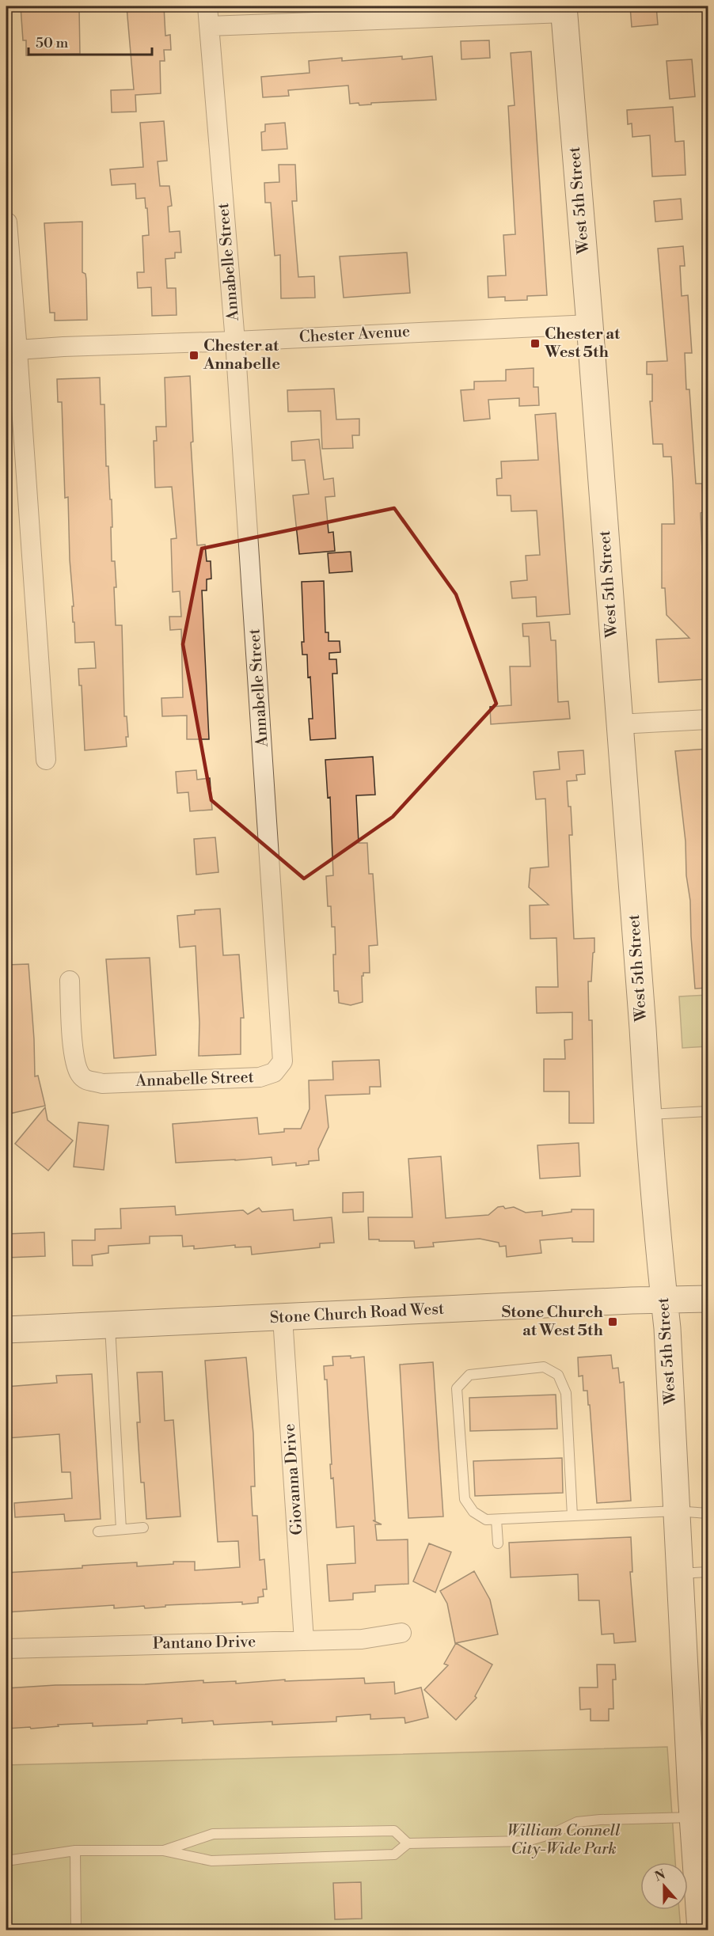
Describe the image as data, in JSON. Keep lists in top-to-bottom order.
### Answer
{
  "streets": {
    "street": [
      "West 5th Street",
      "Annabelle Street",
      "Chester Avenue",
      "Stone Church Road West",
      "Giovanna Drive",
      "Pantano Drive"
    ]
  },
  "crossings": [
    ["West 5th Street", "Chester Avenue"],
    ["West 5th Street", "Stone Church Road West"],
    ["Annabelle Street", "Chester Avenue"],
    ["Stone Church Road West", "Giovanna Drive"],
    ["Giovanna Drive", "Pantano Drive"]
  ],
  "parks": ["William Connell City-Wide Park"],
  "places": {
    "transit": ["Chester at West 5th", "Chester at Annabelle", "Stone Church at West 5th"]
  },
  "scale_bar": "50 m",
  "north": "top"
}
